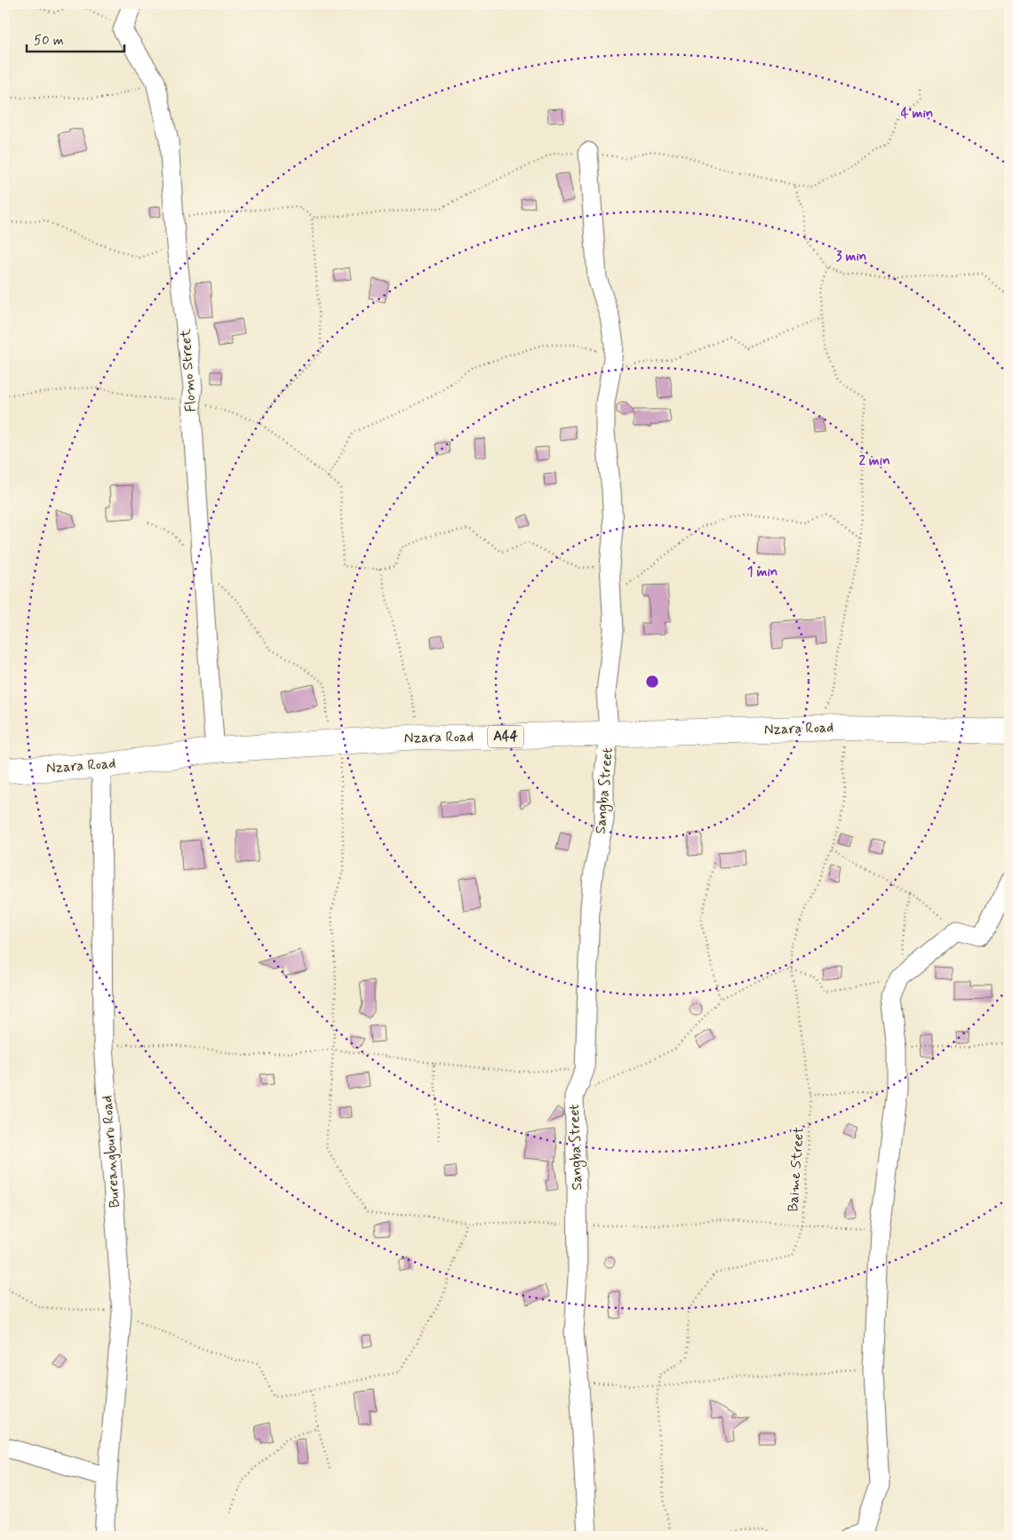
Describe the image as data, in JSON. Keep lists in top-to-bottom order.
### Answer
{
  "streets": {
    "main road": ["Nzara Road", "A44"],
    "street": ["Flomo Street", "Sangba Street", "Bureangburu Road"],
    "path": ["Baime Street"]
  },
  "crossings": [
    ["Flomo Street", "Nzara Road"],
    ["Nzara Road", "Sangba Street"],
    ["Nzara Road", "Bureangburu Road"],
    ["Nzara Road", "Baime Street"]
  ],
  "scale_bar": "50 m",
  "rings": [
    "4 min",
    "3 min",
    "2 min",
    "1 min"
  ]
}
